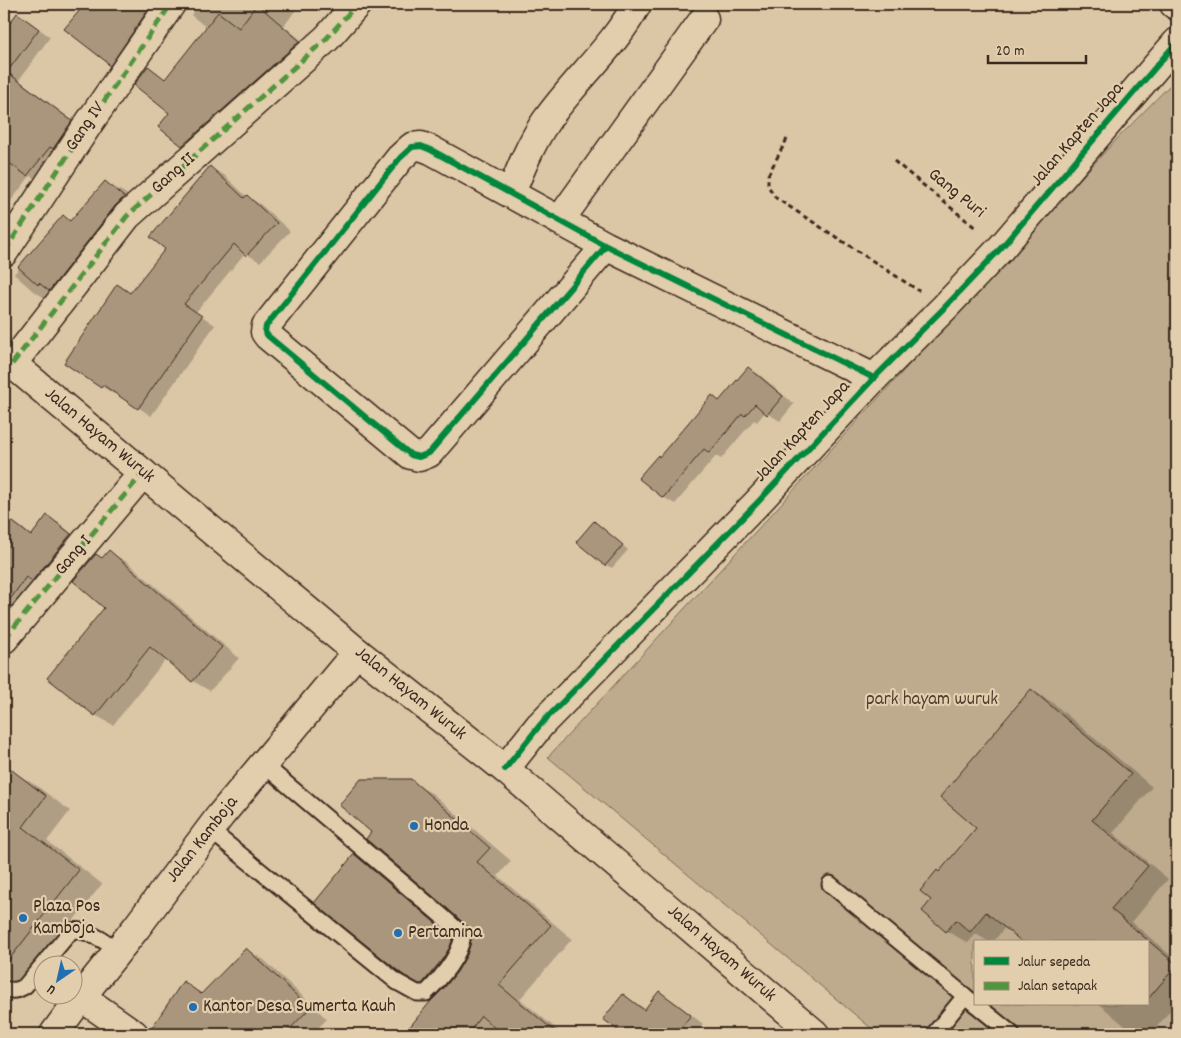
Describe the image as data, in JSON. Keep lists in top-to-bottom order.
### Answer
{
  "streets": {
    "street": [
      "Gang IV",
      "Jalan Kapten Japa",
      "Gang II",
      "Jalan Hayam Wuruk",
      "Gang I",
      "Jalan Kamboja"
    ],
    "path": ["Gang Puri"]
  },
  "crossings": [
    ["Jalan Kapten Japa", "Gang Puri"],
    ["Jalan Kapten Japa", "Jalan Hayam Wuruk"],
    ["Gang II", "Jalan Hayam Wuruk"],
    ["Jalan Hayam Wuruk", "Gang I"],
    ["Jalan Hayam Wuruk", "Jalan Kamboja"]
  ],
  "parks": ["park hayam wuruk"],
  "places": [
    "Honda",
    "Plaza Pos Kamboja",
    "Pertamina",
    "Kantor Desa Sumerta Kauh"
  ],
  "legend": ["Jalur sepeda", "Jalan setapak"],
  "scale_bar": "20 m",
  "north": "bottom left"
}
